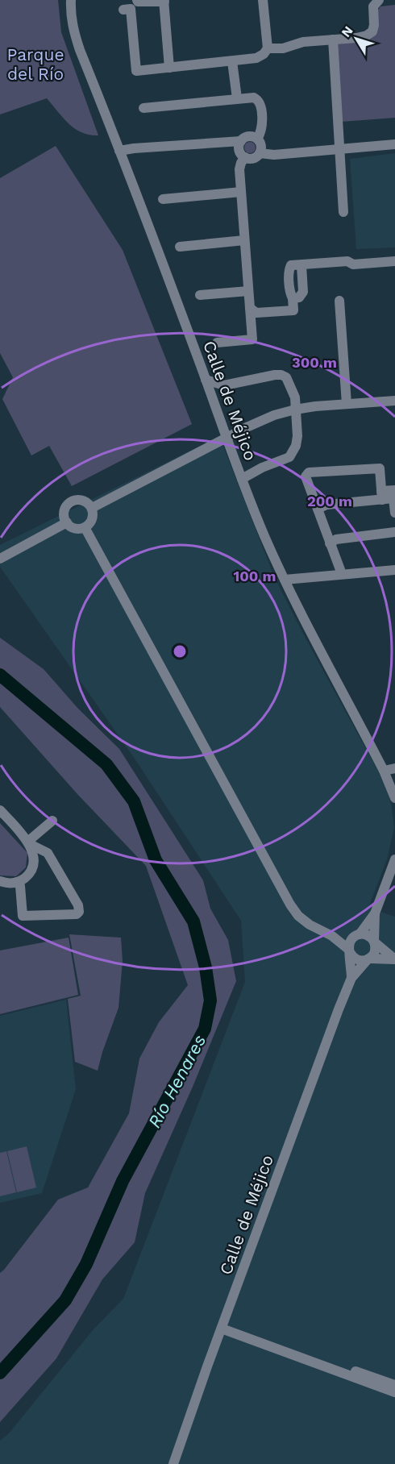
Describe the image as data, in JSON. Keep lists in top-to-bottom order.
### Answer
{
  "streets": {
    "street": ["Calle de Méjico"]
  },
  "water": ["Río Henares"],
  "parks": ["Parque del Río"],
  "north": "top left",
  "rings": ["300 m", "200 m", "100 m"]
}
